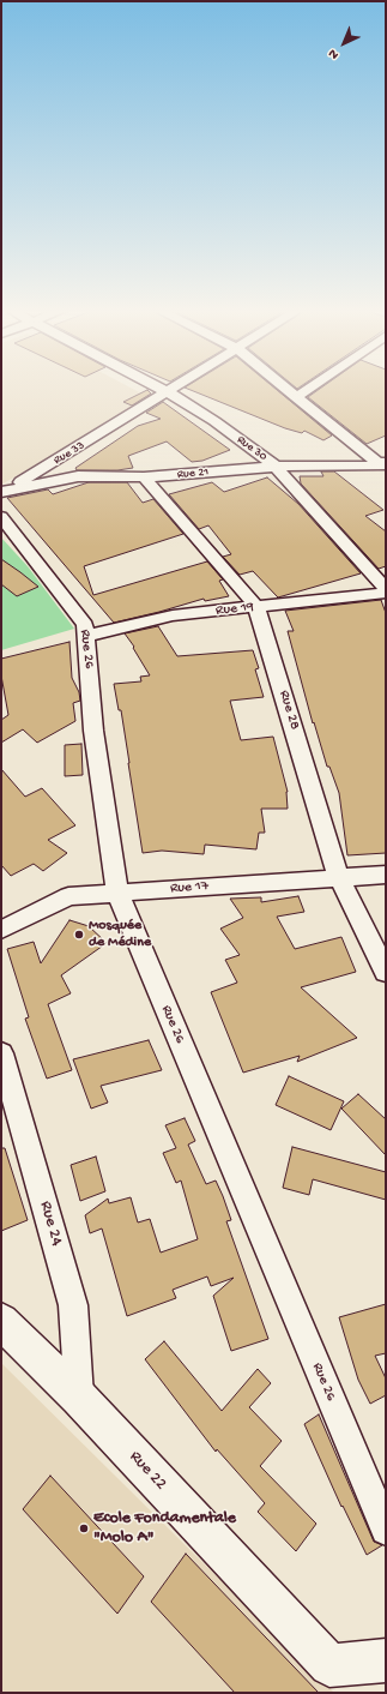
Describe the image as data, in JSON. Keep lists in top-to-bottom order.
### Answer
{
  "streets": {
    "street": [
      "Rue 30",
      "Rue 33",
      "Rue 21",
      "Rue 19",
      "Rue 26",
      "Rue 28",
      "Rue 17",
      "Rue 24",
      "Rue 22"
    ]
  },
  "crossings": [
    ["Rue 30", "Rue 33"],
    ["Rue 30", "Rue 21"],
    ["Rue 30", "Rue 19"],
    ["Rue 33", "Rue 21"],
    ["Rue 21", "Rue 28"],
    ["Rue 19", "Rue 26"],
    ["Rue 19", "Rue 28"],
    ["Rue 26", "Rue 17"],
    ["Rue 28", "Rue 17"],
    ["Rue 24", "Rue 22"]
  ],
  "places": ["Mosquée de Médine", "Ecole Fondamentale \"Molo A\""],
  "north": "bottom left"
}
